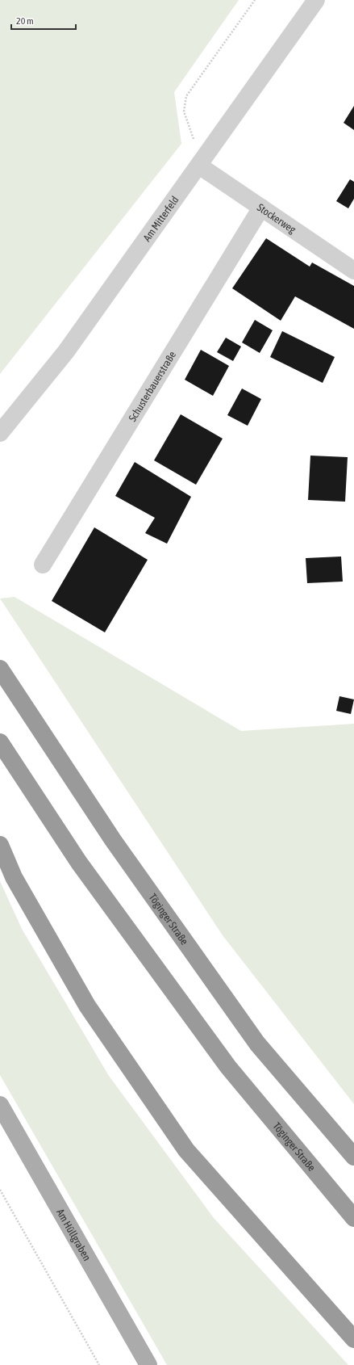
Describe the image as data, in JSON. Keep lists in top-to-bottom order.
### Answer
{
  "streets": {
    "highway": ["Töginger Straße"],
    "main road": ["Am Hüllgraben"],
    "street": ["Stockerweg", "Am Mitterfeld", "Schusterbauerstraße"]
  },
  "crossings": [
    ["Stockerweg", "Am Mitterfeld"],
    ["Stockerweg", "Schusterbauerstraße"]
  ],
  "scale_bar": "20 m"
}
